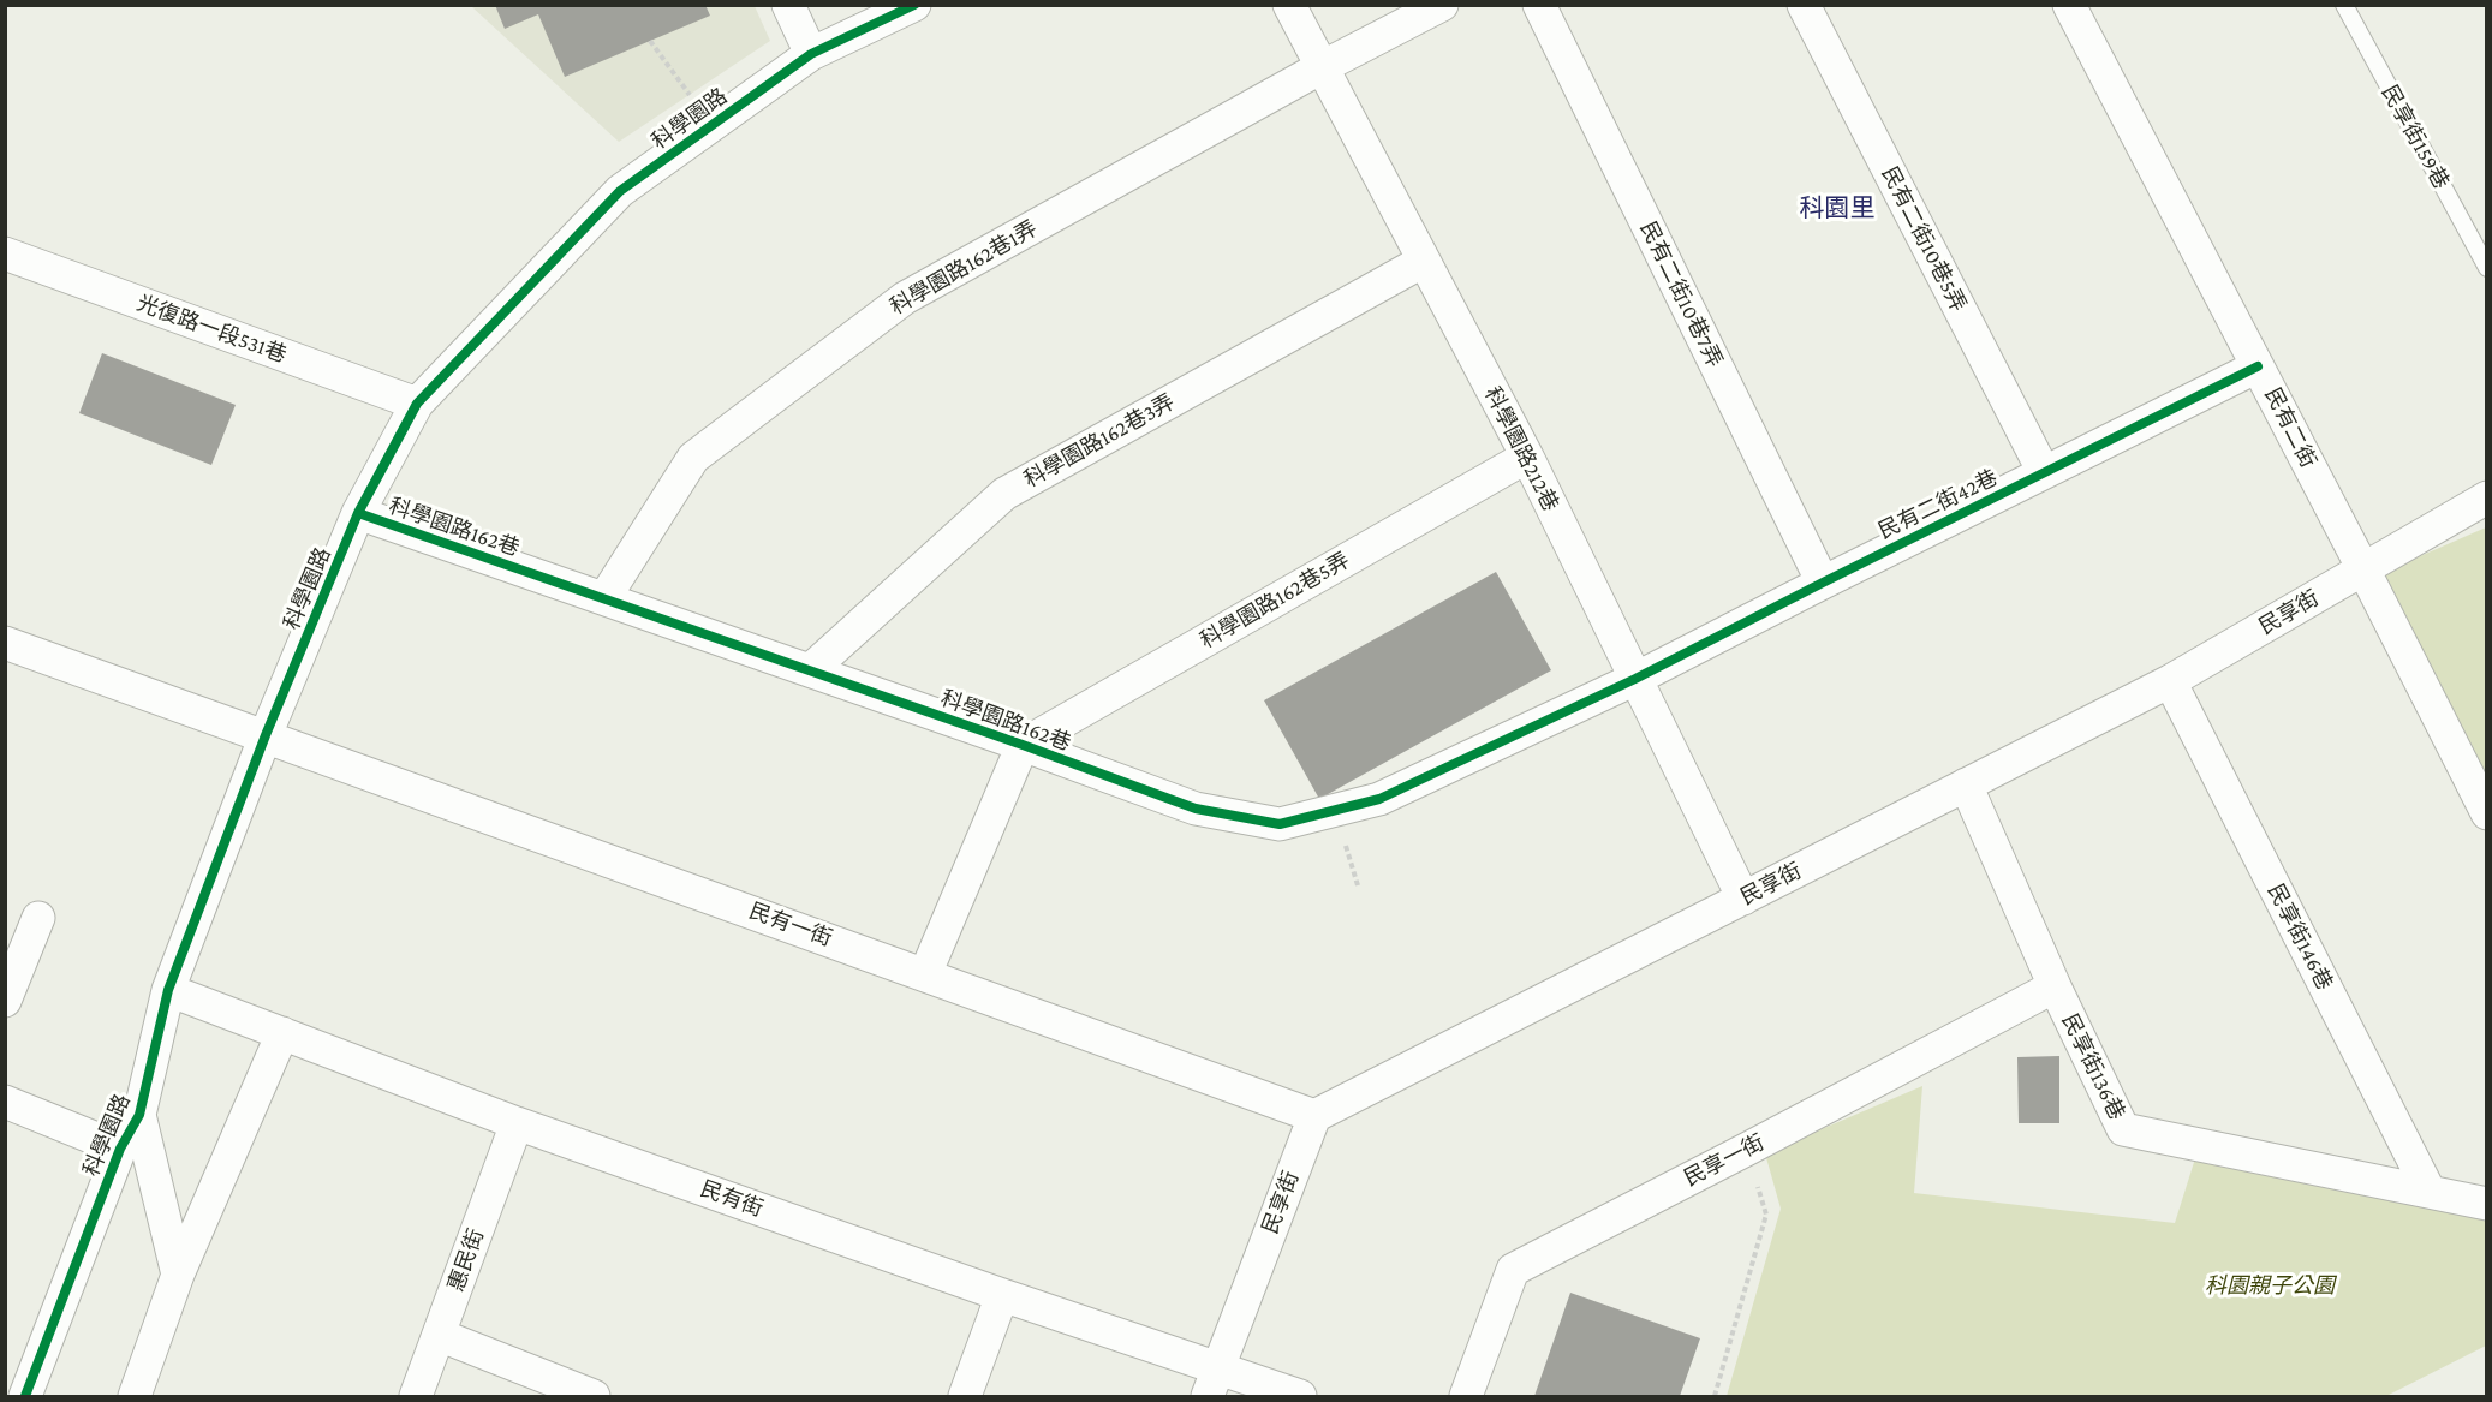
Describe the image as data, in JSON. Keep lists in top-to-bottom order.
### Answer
{
  "streets": {
    "street": [
      "科學園路",
      "民有二街10巷5弄",
      "科學園路162巷1弄",
      "民有二街10巷7弄",
      "光復路一段531巷",
      "民有二街",
      "科學園路162巷3弄",
      "科學園路212巷",
      "民有二街42巷",
      "科學園路162巷",
      "科學園路162巷5弄",
      "民享街",
      "民有一街",
      "民享街146巷",
      "民享街136巷",
      "民享一街",
      "民有街",
      "惠民街"
    ],
    "lane": ["民享街159巷"]
  },
  "crossings": [
    ["科學園路", "光復路一段531巷"],
    ["科學園路", "科學園路162巷"],
    ["科學園路", "民有一街"],
    ["科學園路", "民有街"],
    ["民有二街10巷5弄", "民有二街42巷"],
    ["科學園路162巷1弄", "科學園路212巷"],
    ["科學園路162巷1弄", "科學園路162巷"],
    ["民有二街10巷7弄", "民有二街42巷"],
    ["民有二街", "民有二街42巷"],
    ["民有二街", "民享街"],
    ["科學園路162巷3弄", "科學園路212巷"],
    ["科學園路162巷3弄", "科學園路162巷"],
    ["科學園路212巷", "民有二街42巷"],
    ["科學園路212巷", "科學園路162巷"],
    ["科學園路212巷", "科學園路162巷5弄"],
    ["科學園路212巷", "民享街"],
    ["民有二街42巷", "科學園路162巷"],
    ["科學園路162巷", "科學園路162巷5弄"],
    ["民享街", "民有一街"],
    ["民享街", "民享街146巷"],
    ["民享街", "民享街136巷"],
    ["民享街", "民有街"],
    ["民享街146巷", "民享街136巷"],
    ["民享街136巷", "民享一街"],
    ["民有街", "惠民街"]
  ],
  "districts": ["科園里"],
  "parks": ["科園親子公園"]
}
